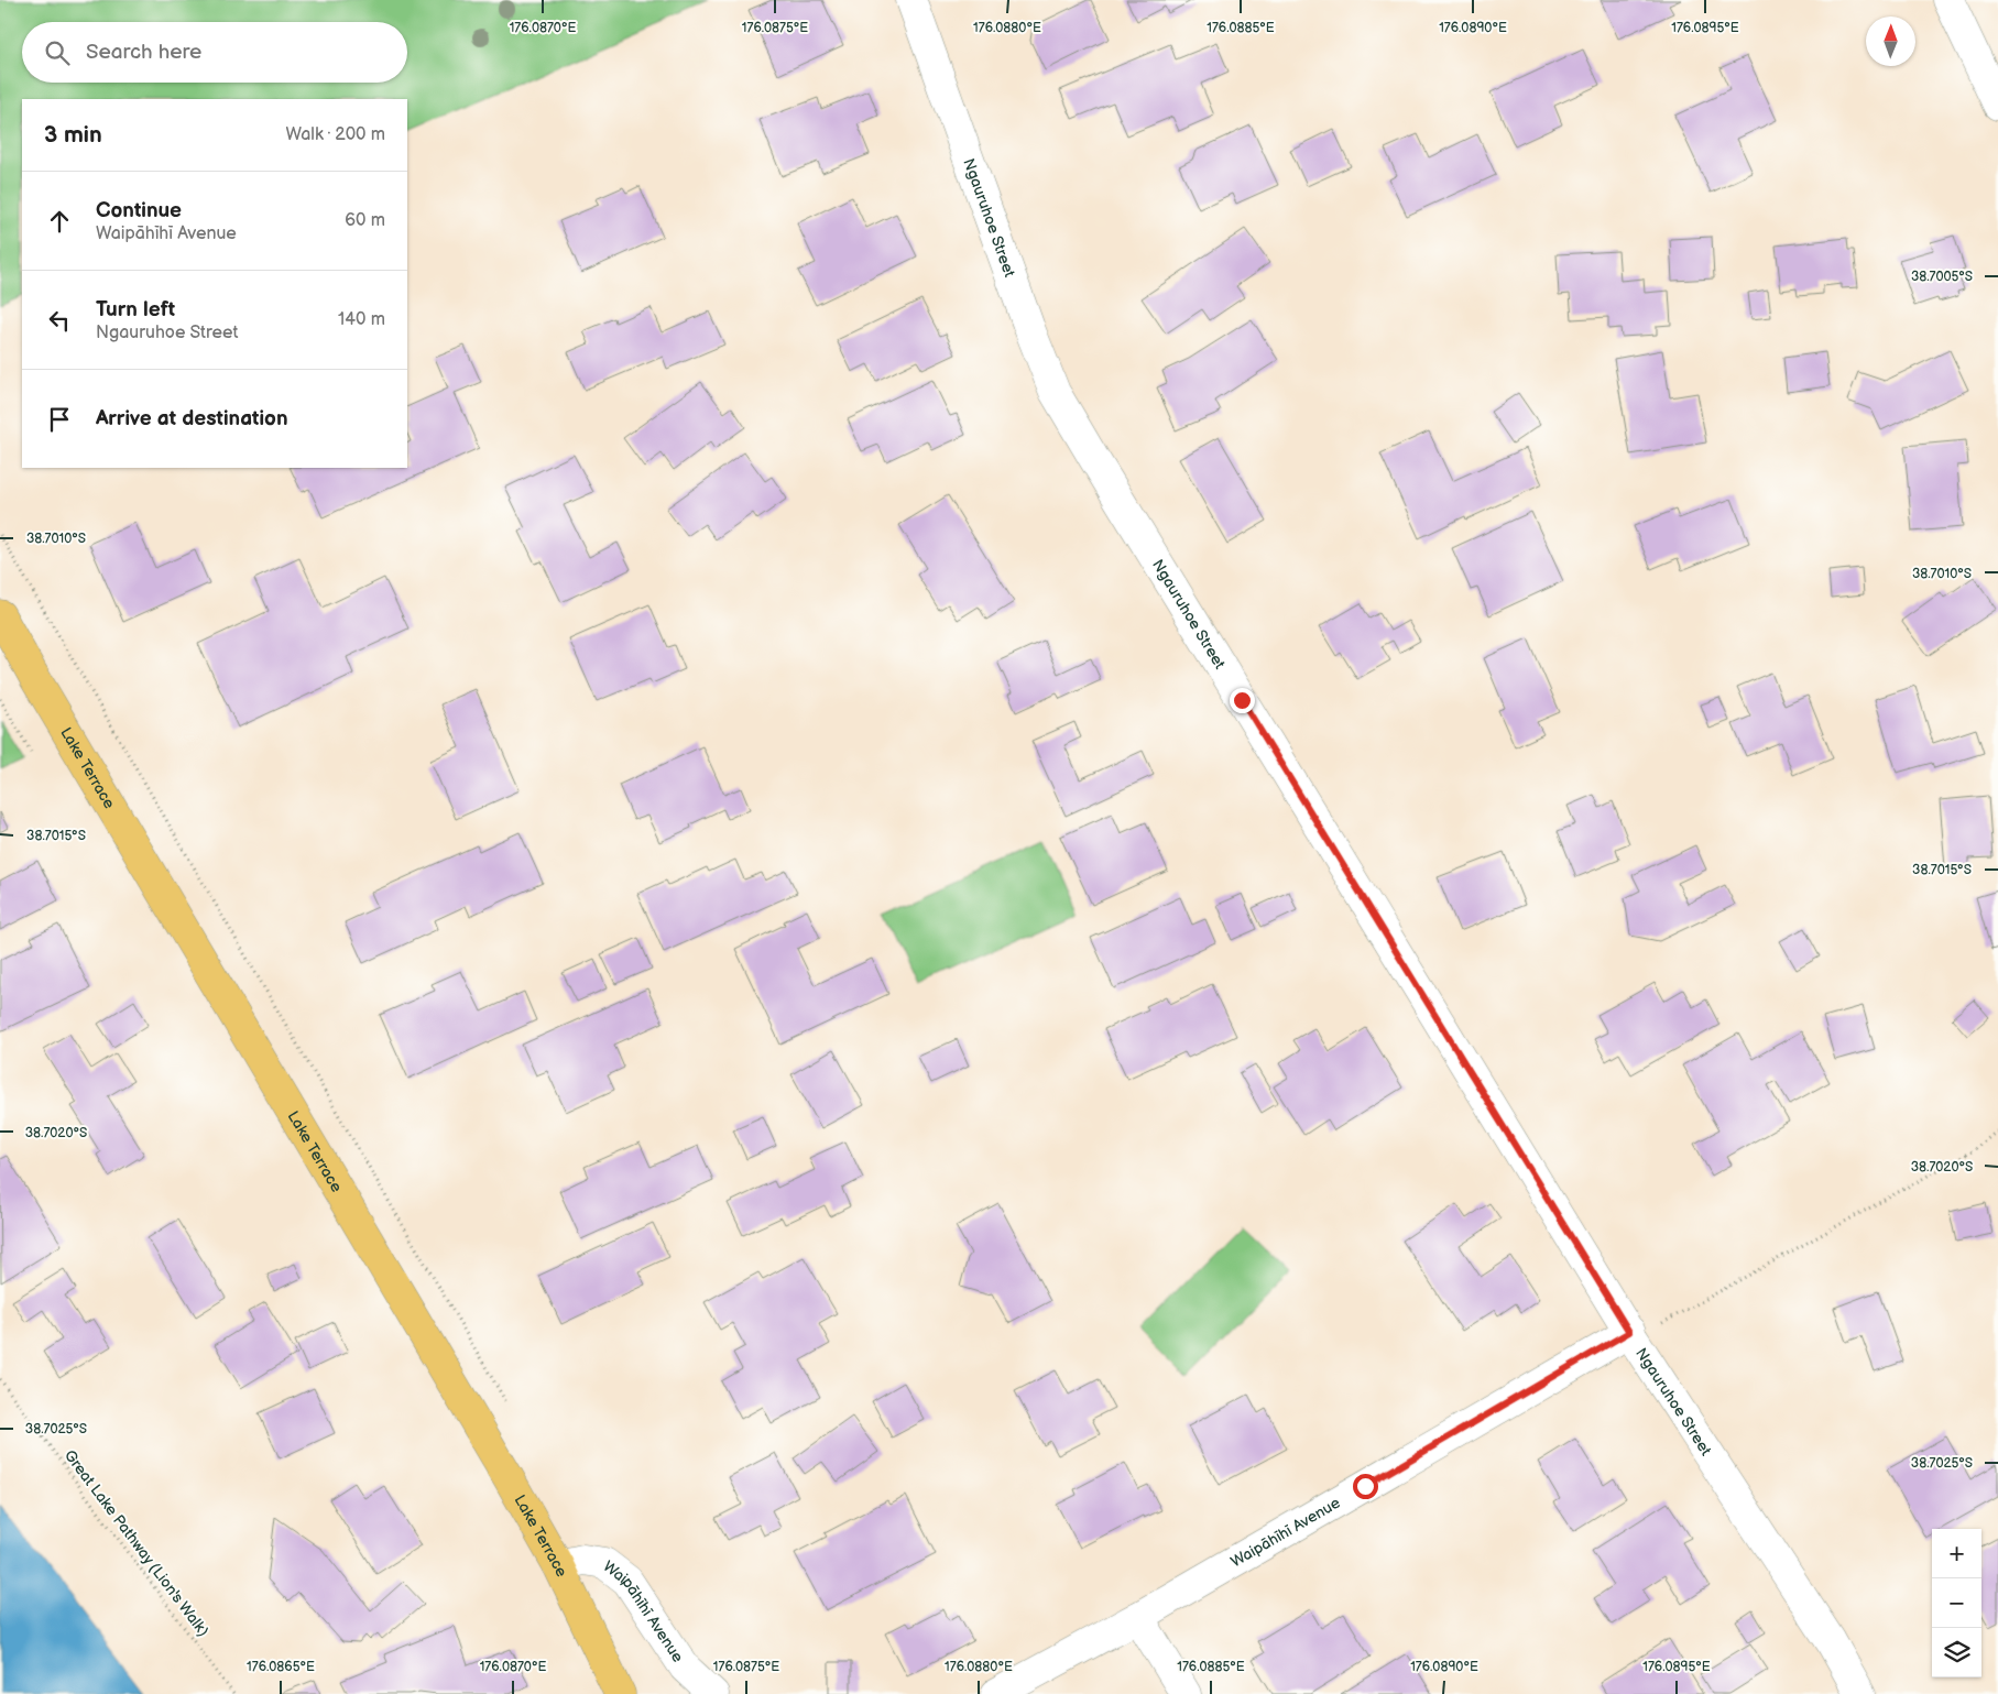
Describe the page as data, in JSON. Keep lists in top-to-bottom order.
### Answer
{
  "streets": {
    "main road": ["Lake Terrace"],
    "street": ["Ngauruhoe Street", "Waipāhīhī Avenue"],
    "path": ["Great Lake Pathway (Lion's Walk)"]
  },
  "crossings": [
    ["Ngauruhoe Street", "Waipāhīhī Avenue"],
    ["Lake Terrace", "Waipāhīhī Avenue"]
  ],
  "north": "top",
  "page": {
    "search": "Search here",
    "heading": ["3 min", "Walk · 200 m"],
    "list": [
      ["Continue", "Waipāhīhī Avenue", "60 m"],
      ["Turn left", "Ngauruhoe Street", "140 m"],
      "Arrive at destination"
    ],
    "map_buttons": ["+", "−"]
  },
  "coordinates": [
    "176.0870°E",
    "176.0875°E",
    "176.0880°E",
    "176.0885°E",
    "176.0890°E",
    "176.0895°E",
    "38.7005°S",
    "38.7010°S",
    "38.7015°S",
    "38.7020°S",
    "38.7025°S",
    "176.0865°E"
  ]
}
